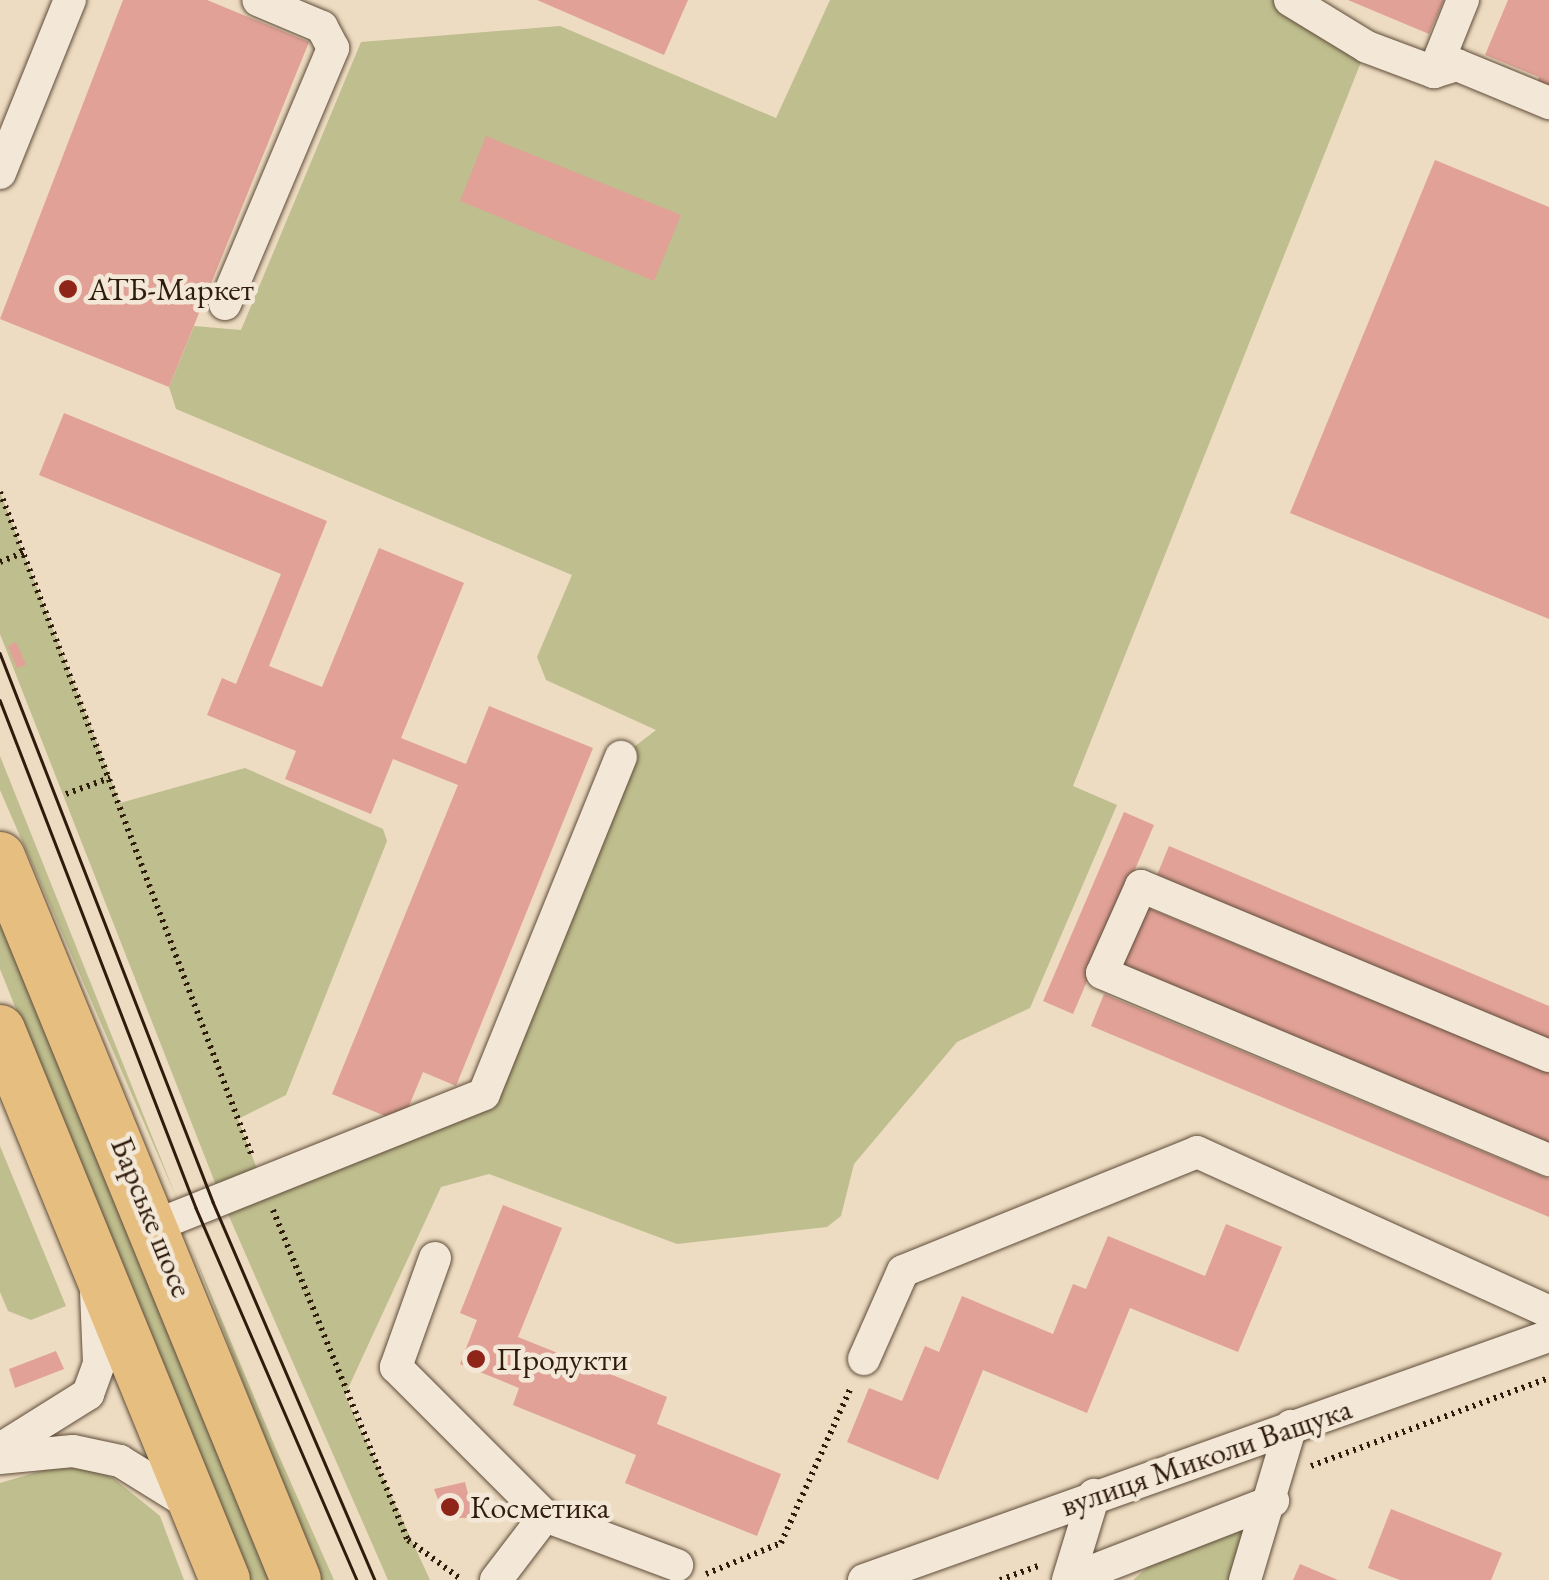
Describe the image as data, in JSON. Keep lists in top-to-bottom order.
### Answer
{
  "streets": {
    "highway": ["Барське шосе"],
    "street": ["вулиця Миколи Ващука"]
  },
  "places": ["АТБ-Маркет", "Продукти", "Косметика"]
}
